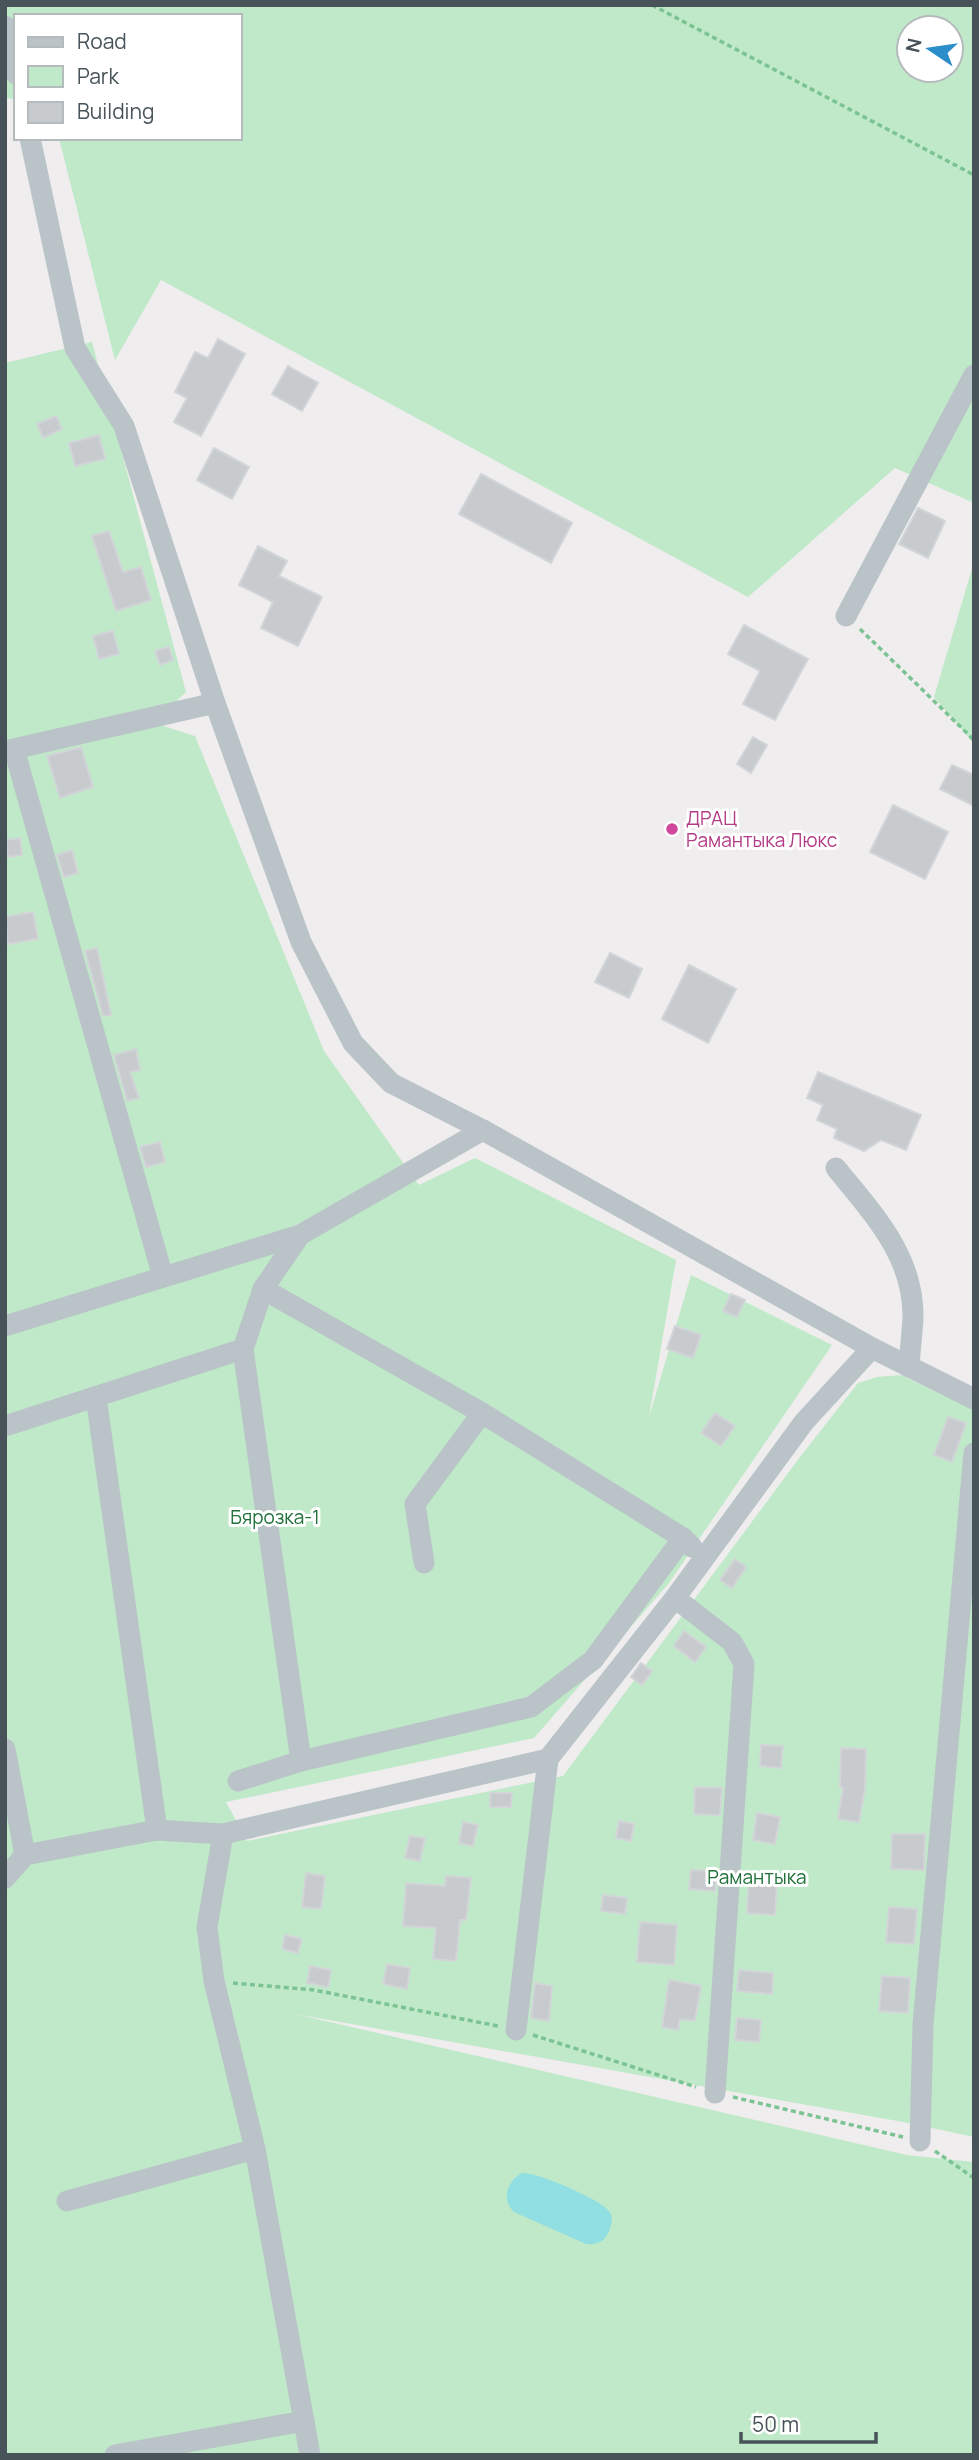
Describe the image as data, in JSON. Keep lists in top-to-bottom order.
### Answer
{
  "parks": ["Бярозка-1", "Рамантыка"],
  "places": ["ДРАЦ Рамантыка Люкс"],
  "legend": ["Road", "Park", "Building"],
  "scale_bar": "50 m",
  "north": "left"
}
